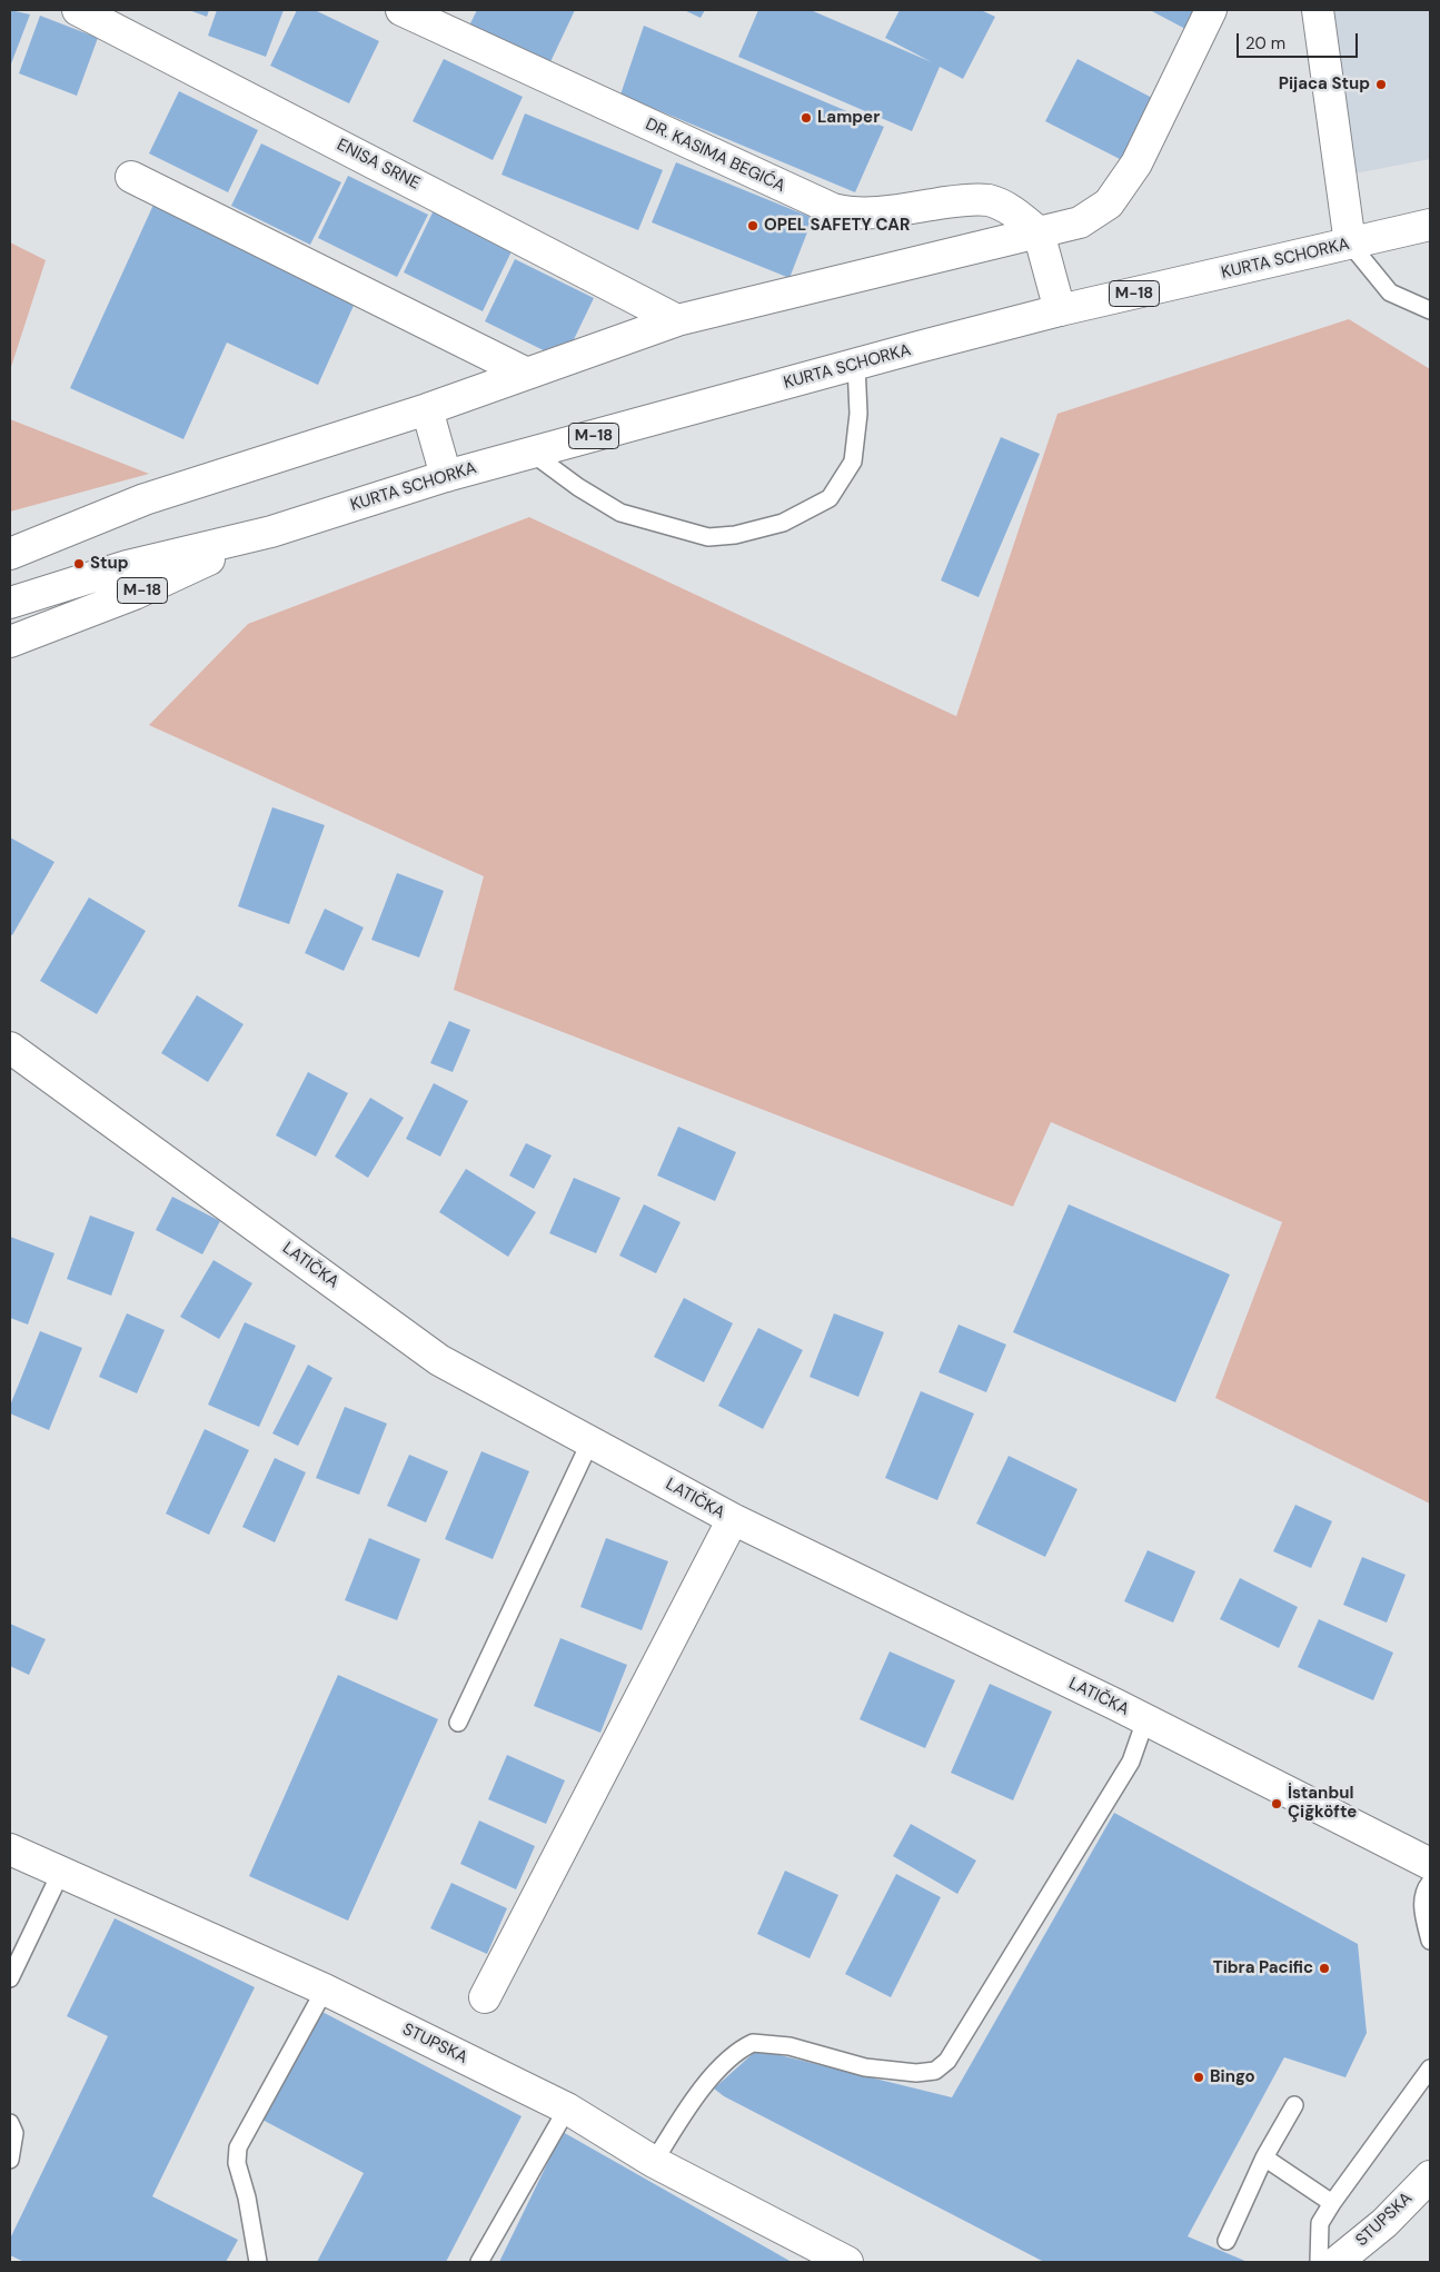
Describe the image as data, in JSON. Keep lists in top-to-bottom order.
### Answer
{
  "streets": {
    "street": [
      "DR. KASIMA BEGIĆA",
      "ENISA SRNE",
      "KURTA SCHORKA",
      "M-18",
      "LATIČKA",
      "STUPSKA"
    ]
  },
  "places": [
    "Pijaca Stup",
    "Lamper",
    "OPEL SAFETY CAR",
    "Stup",
    "İstanbul Çiğköfte",
    "Tibra Pacific",
    "Bingo"
  ],
  "scale_bar": "20 m"
}
